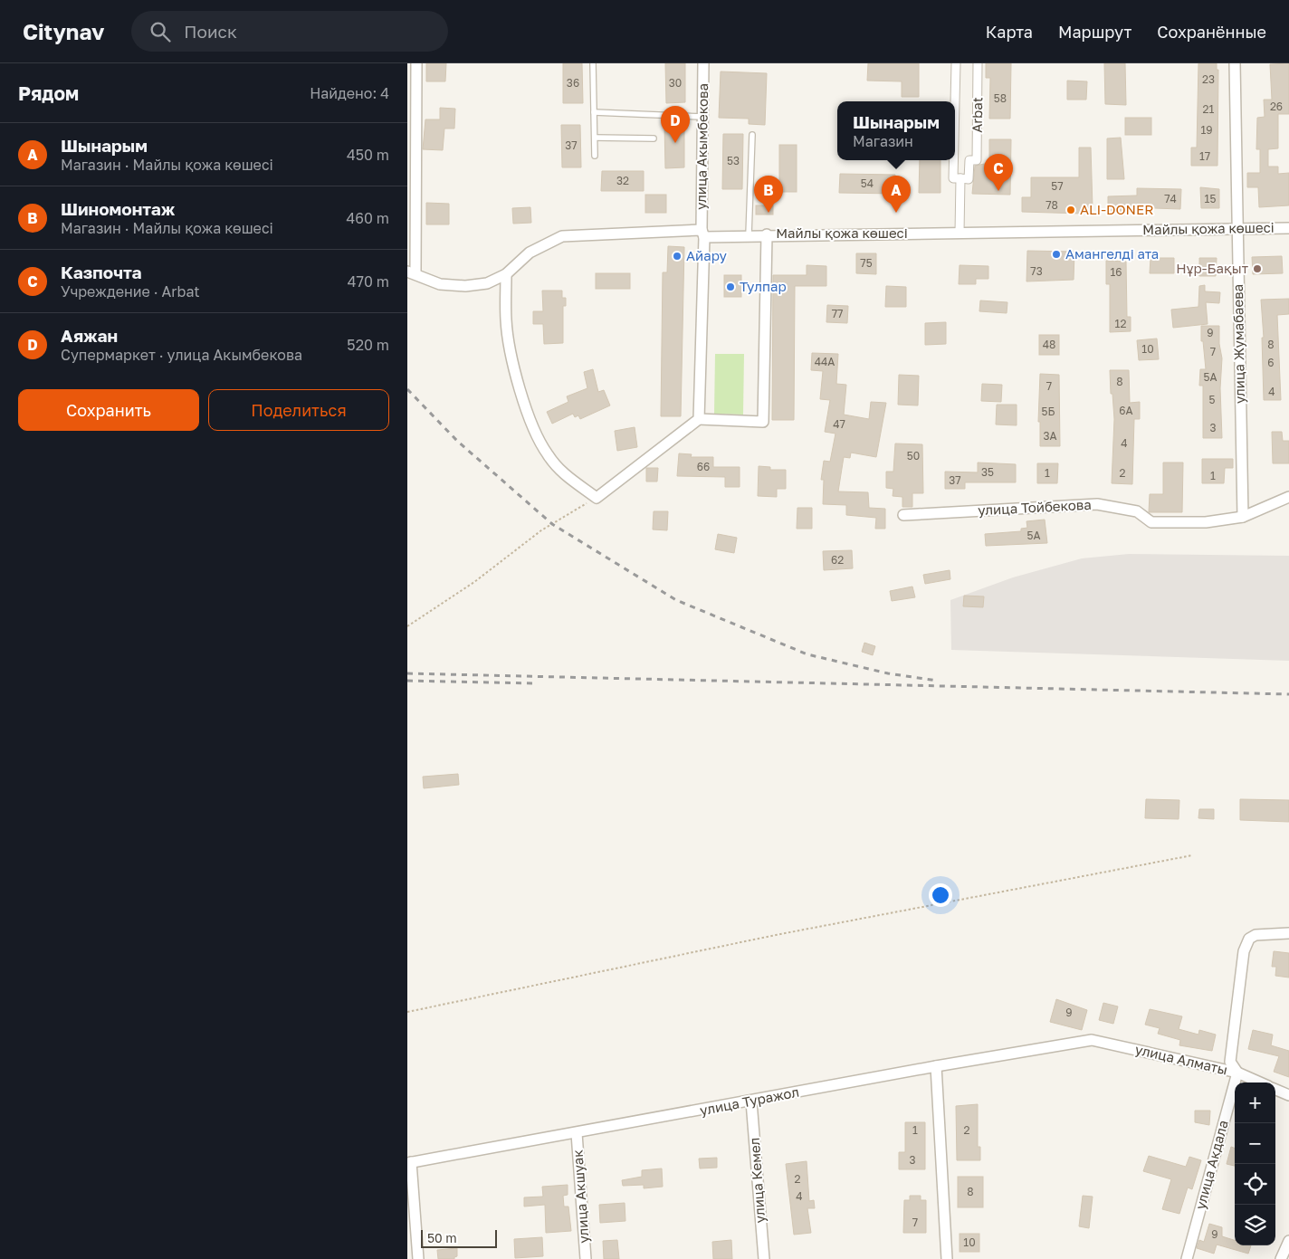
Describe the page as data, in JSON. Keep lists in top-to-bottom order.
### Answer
{
  "streets": {
    "street": [
      "Arbat",
      "улица Акымбекова",
      "Майлы қожа көшесі",
      "улица Жумабаева",
      "улица Тойбекова",
      "улица Алматы",
      "улица Туражол",
      "улица Акдала",
      "улица Кемел",
      "улица Акшуак"
    ]
  },
  "crossings": [
    ["Arbat", "Майлы қожа көшесі"],
    ["улица Акымбекова", "Майлы қожа көшесі"],
    ["Майлы қожа көшесі", "улица Жумабаева"],
    ["улица Жумабаева", "улица Тойбекова"],
    ["улица Алматы", "улица Туражол"],
    ["улица Алматы", "улица Акдала"],
    ["улица Туражол", "улица Кемел"],
    ["улица Туражол", "улица Акшуак"]
  ],
  "places": [
    "ALI-DONER",
    "Амангелді ата",
    "Айару",
    "Нұр-Бақыт",
    "Тулпар"
  ],
  "house_numbers": [
    "23",
    "36",
    "30",
    "58",
    "26",
    "21",
    "19",
    "37",
    "17",
    "53",
    "32",
    "54",
    "57",
    "74",
    "15",
    "78",
    "75",
    "73",
    "16",
    "77",
    "12",
    "9",
    "48",
    "8",
    "10",
    "7",
    "44А",
    "6",
    "5А",
    "8",
    "7",
    "4",
    "5",
    "6А",
    "5Б",
    "47",
    "3",
    "3А",
    "4",
    "50",
    "66",
    "35",
    "1",
    "2",
    "1",
    "37",
    "5А",
    "62",
    "9",
    "1",
    "2",
    "3",
    "2",
    "8",
    "4",
    "7",
    "9",
    "10"
  ],
  "scale_bar": "50 m",
  "page": {
    "header": "Citynav",
    "search": "Поиск",
    "nav": ["Карта", "Маршрут", "Сохранённые"],
    "heading": ["Рядом", "Найдено: 4"],
    "popup": ["Шынарым", "Магазин"],
    "pins": [
      "D",
      "C",
      "A",
      "B"
    ],
    "list": [
      {
        "mark": "A",
        "name": "Шынарым",
        "note": "Магазин · Майлы қожа көшесі",
        "value": "450 m"
      },
      {
        "mark": "B",
        "name": "Шиномонтаж",
        "note": "Магазин · Майлы қожа көшесі",
        "value": "460 m"
      },
      {
        "mark": "C",
        "name": "Казпочта",
        "note": "Учреждение · Arbat",
        "value": "470 m"
      },
      {
        "mark": "D",
        "name": "Аяжан",
        "note": "Супермаркет · улица Акымбекова",
        "value": "520 m"
      }
    ],
    "buttons": ["Сохранить", "Поделиться"],
    "map_buttons": ["+", "−"],
    "scale": "50 m"
  }
}
